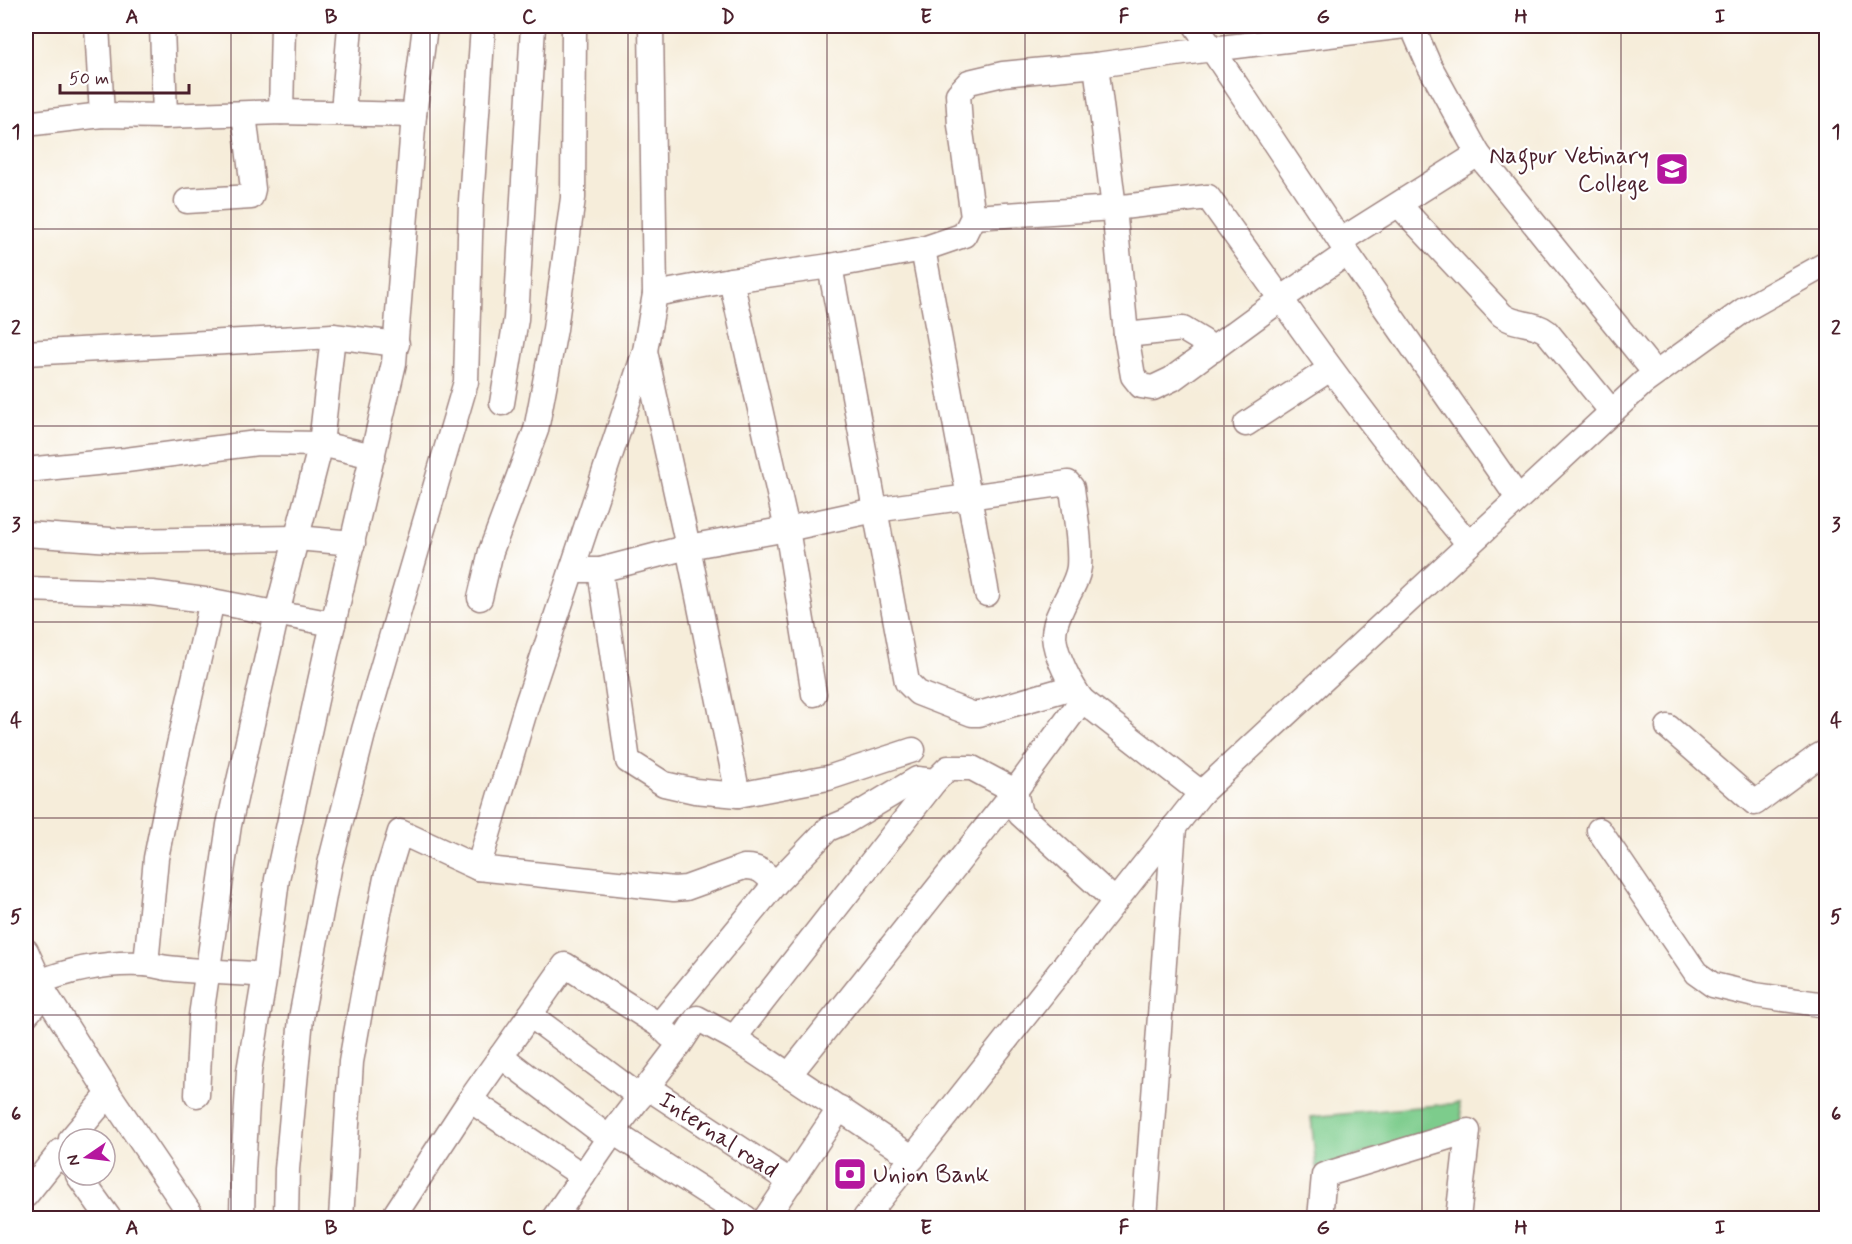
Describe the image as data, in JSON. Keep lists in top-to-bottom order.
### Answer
{
  "streets": {
    "street": ["Internal road"]
  },
  "places": {
    "school or university": ["Nagpur Vetinary College"],
    "bank": ["Union Bank"]
  },
  "scale_bar": "50 m",
  "north": "left",
  "grid": {
    "columns": [
      "A",
      "B",
      "C",
      "D",
      "E",
      "F",
      "G",
      "H",
      "I"
    ],
    "rows": [
      "1",
      "2",
      "3",
      "4",
      "5",
      "6"
    ]
  }
}
